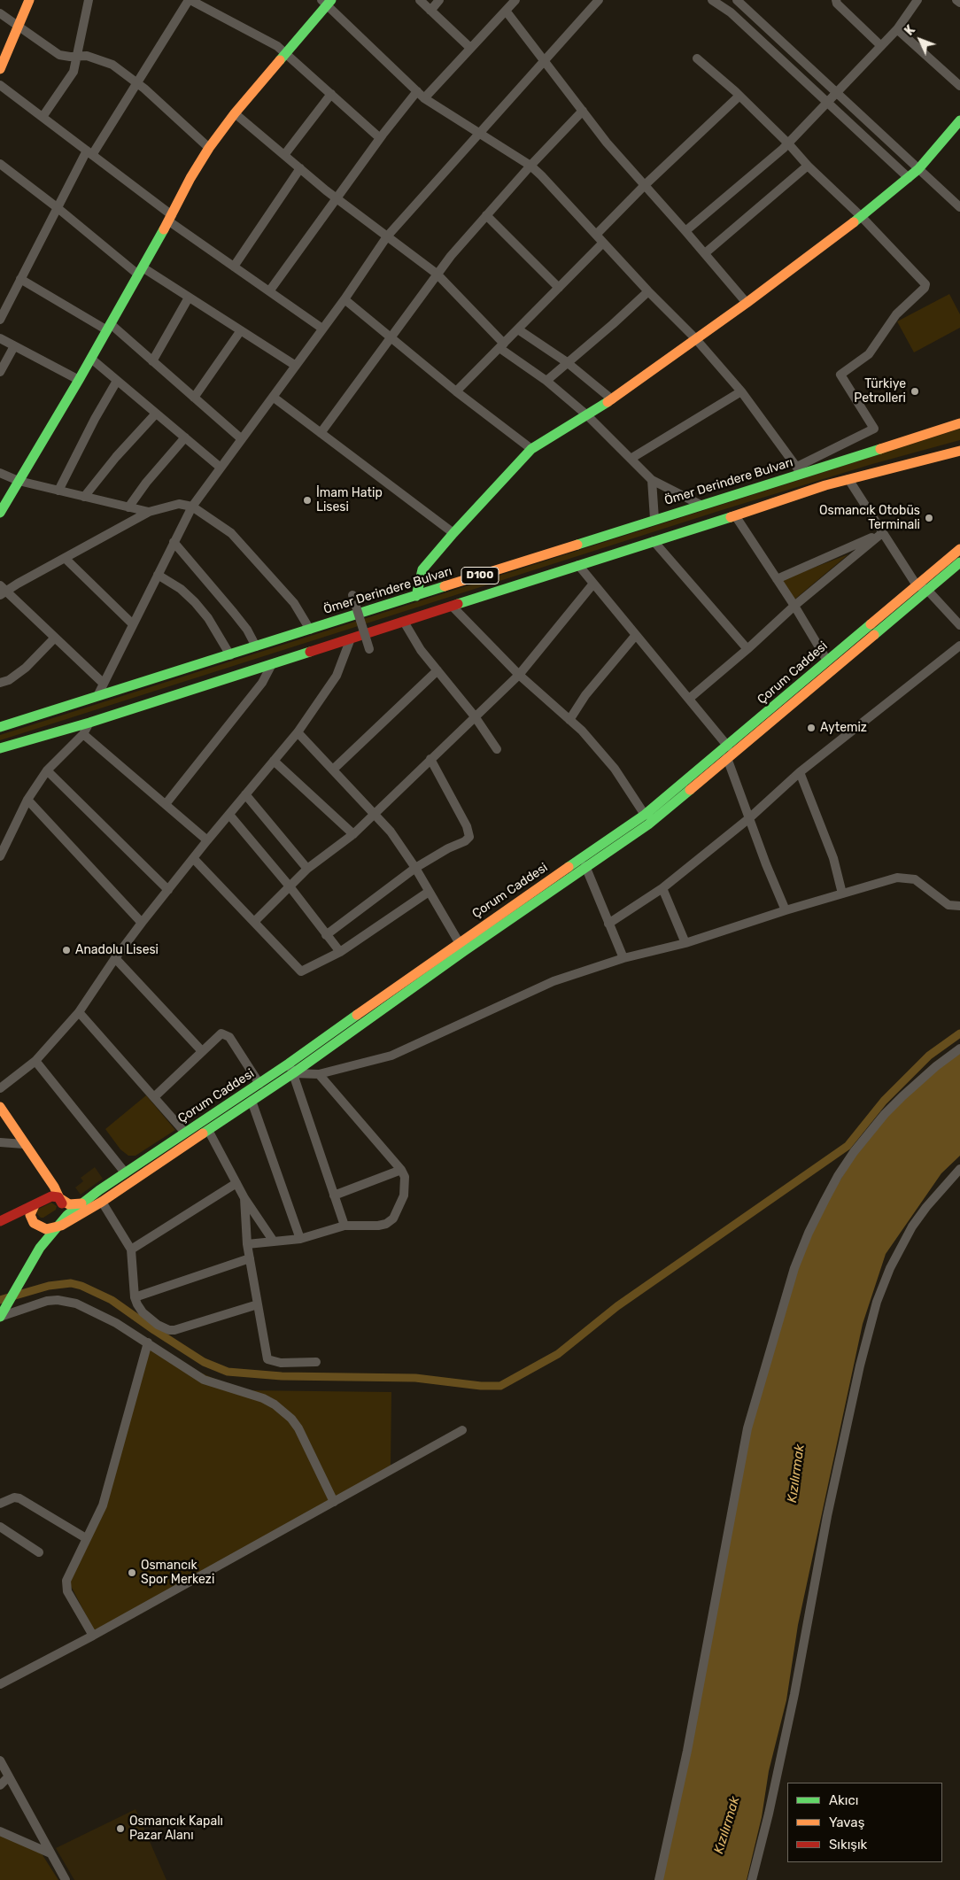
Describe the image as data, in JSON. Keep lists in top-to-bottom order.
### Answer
{
  "streets": {
    "main road": ["Ömer Derindere Bulvarı", "D100", "Çorum Caddesi"]
  },
  "water": ["Kızılırmak"],
  "places": [
    "Türkiye Petrolleri",
    "İmam Hatip Lisesi",
    "Osmancık Otobüs Terminali",
    "Aytemiz",
    "Anadolu Lisesi",
    "Osmancık Spor Merkezi",
    "Osmancık Kapalı Pazar Alanı"
  ],
  "legend": ["Akıcı", "Yavaş", "Sıkışık"],
  "north": "top left"
}
